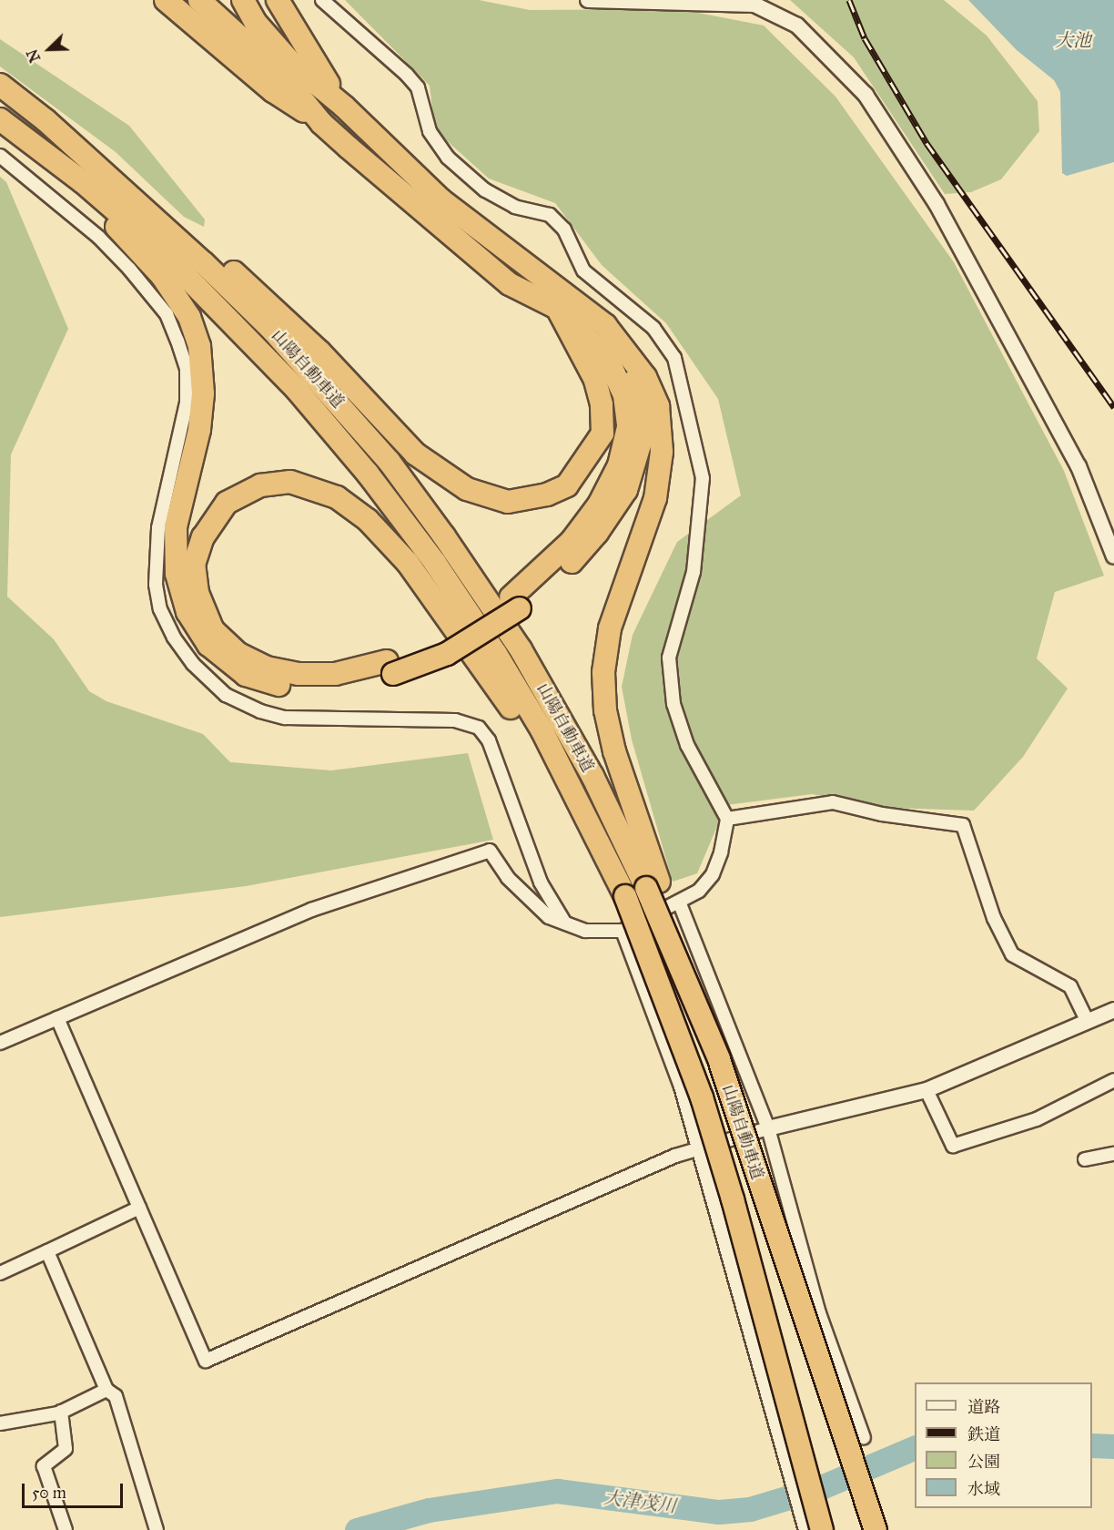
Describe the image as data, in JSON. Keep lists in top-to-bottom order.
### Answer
{
  "streets": {
    "highway": ["山陽自動車道"]
  },
  "water": ["大池", "大津茂川"],
  "legend": [
    "道路",
    "鉄道",
    "公園",
    "水域"
  ],
  "scale_bar": "50 m",
  "north": "bottom left"
}
